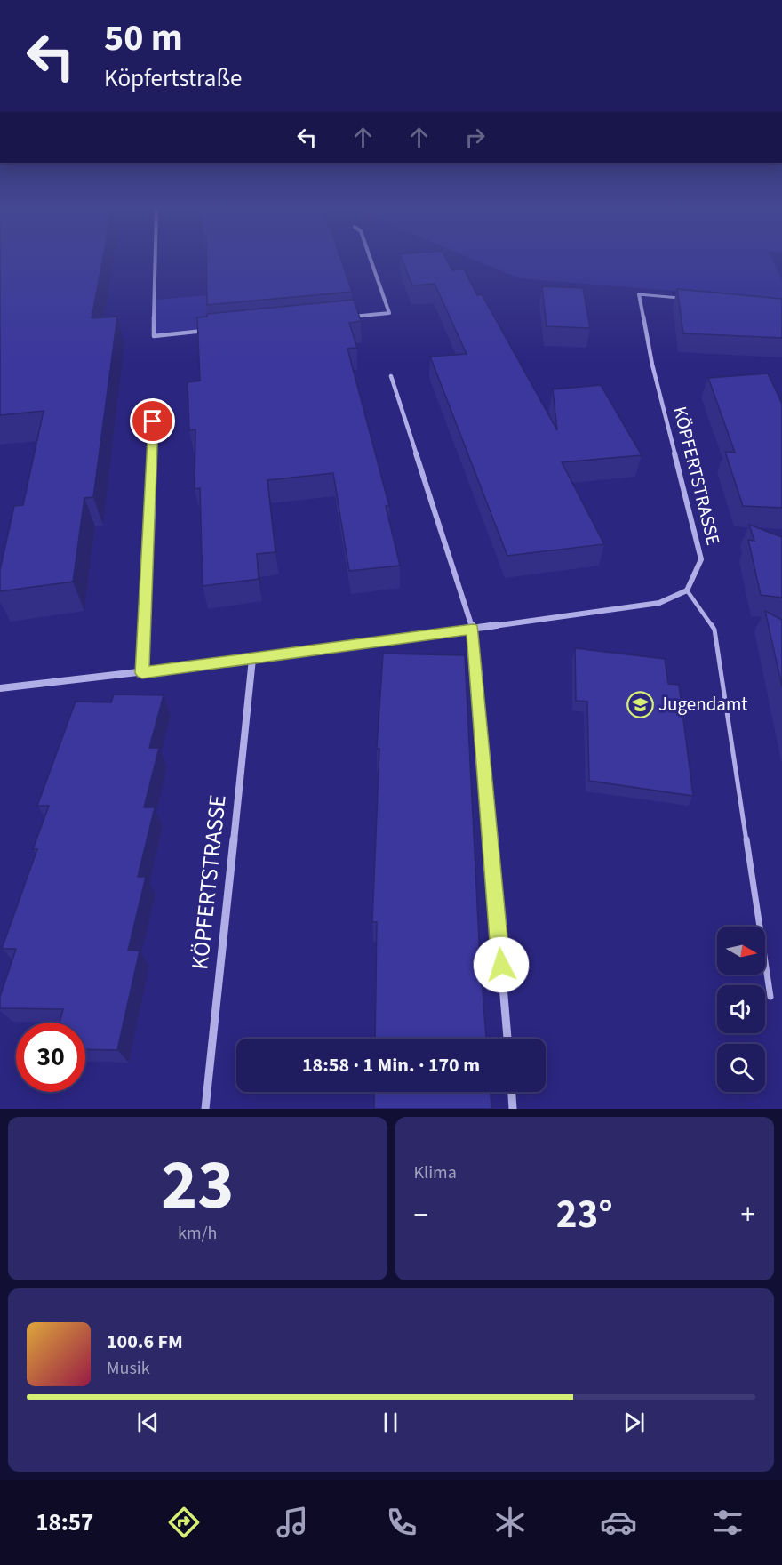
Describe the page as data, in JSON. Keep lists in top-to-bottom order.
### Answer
{
  "streets": {
    "street": ["KÖPFERTSTRASSE"]
  },
  "places": {
    "school or university": ["Jugendamt"]
  },
  "north": "right",
  "page": {
    "turn": ["50 m", "Köpfertstraße"],
    "limit": "30",
    "trip": "18:58 · 1 Min. · 170 m",
    "tile": [
      ["23", "km/h"],
      "Klima"
    ],
    "heat": ["−", "23°", "+"],
    "song": ["100.6 FM", "Musik"],
    "tabs": "18:57"
  }
}
